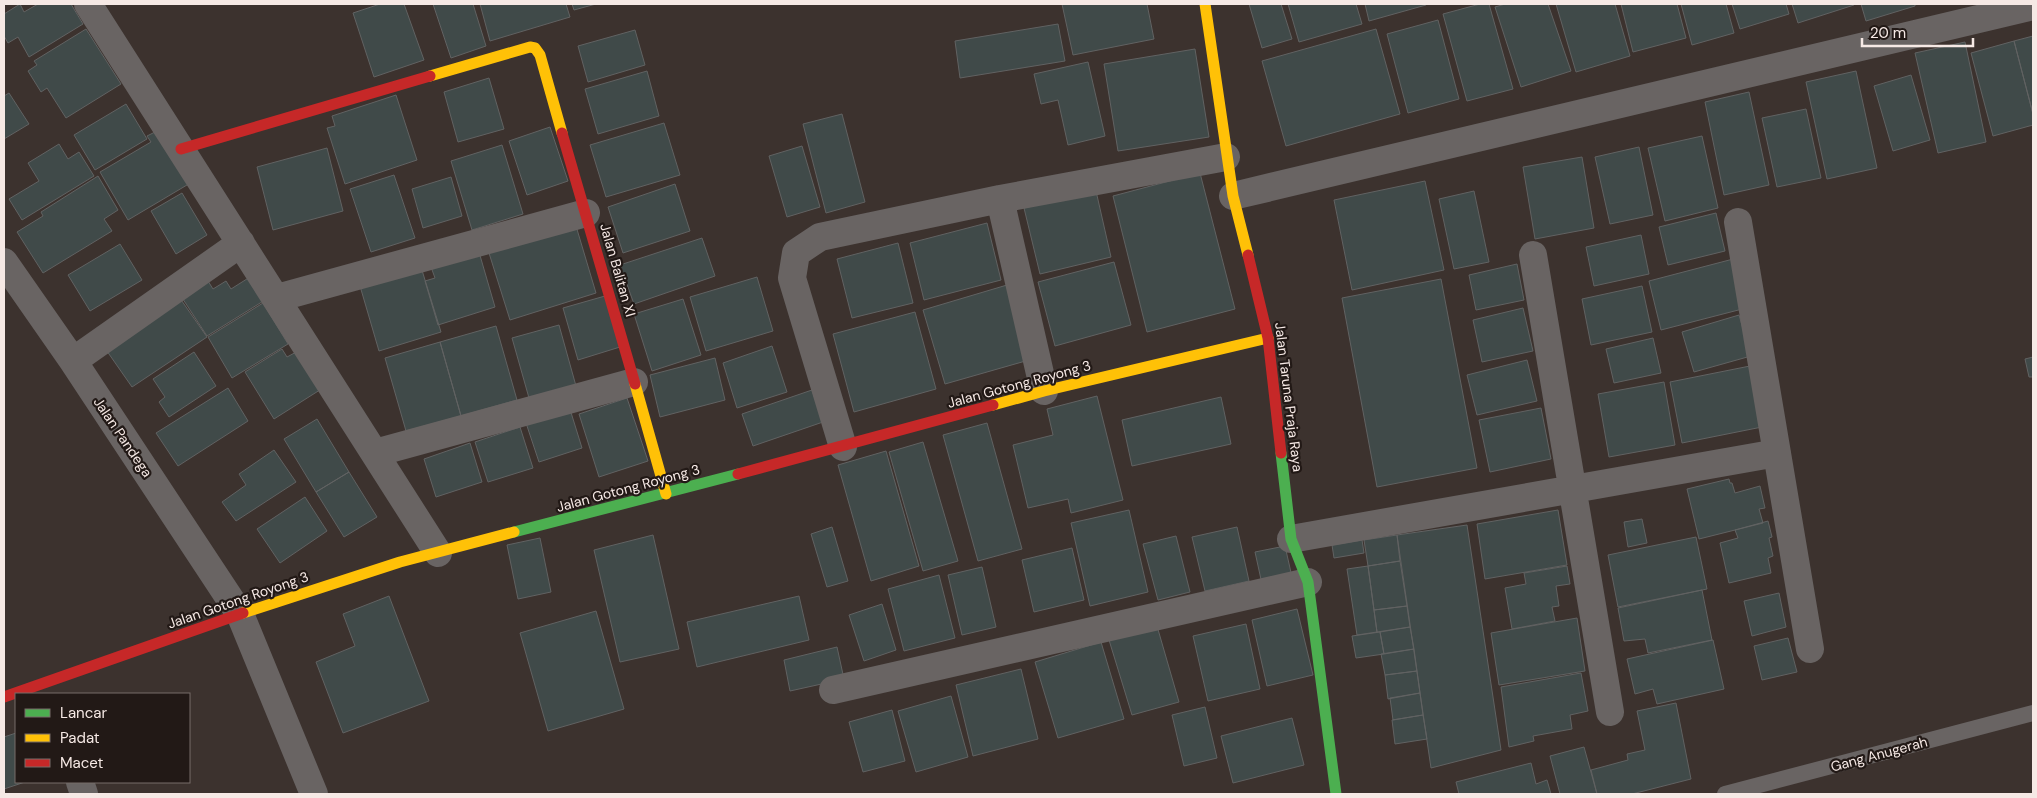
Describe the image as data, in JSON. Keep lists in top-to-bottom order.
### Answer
{
  "streets": {
    "street": [
      "Jalan Balitan XI",
      "Jalan Gotong Royong 3",
      "Jalan Taruna Praja Raya",
      "Jalan Pandega"
    ],
    "lane": ["Gang Anugerah"]
  },
  "crossings": [
    ["Jalan Balitan XI", "Jalan Gotong Royong 3"],
    ["Jalan Gotong Royong 3", "Jalan Taruna Praja Raya"],
    ["Jalan Gotong Royong 3", "Jalan Pandega"]
  ],
  "legend": ["Lancar", "Padat", "Macet"],
  "scale_bar": "20 m"
}
